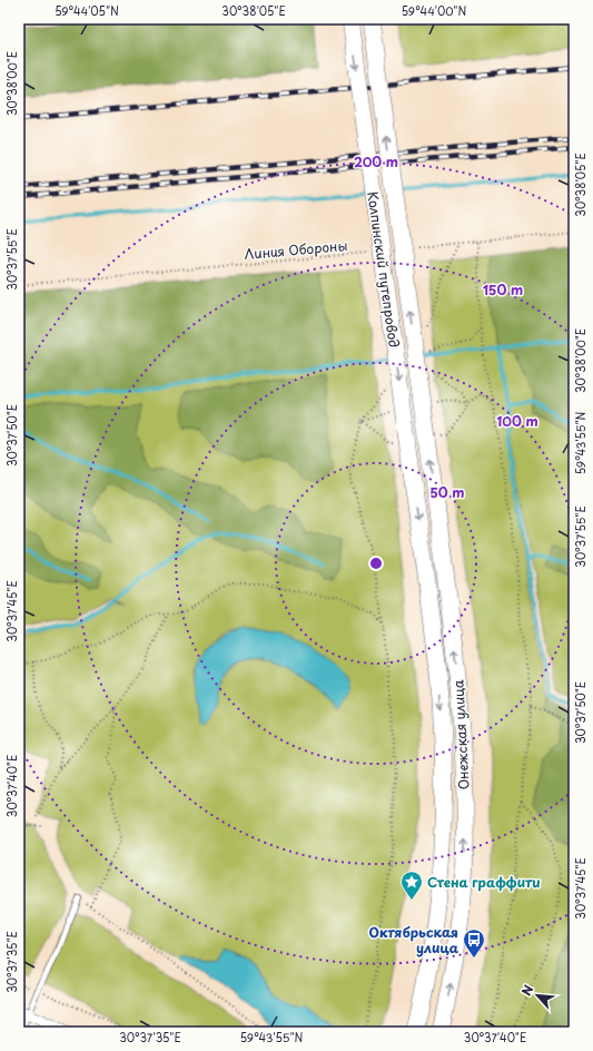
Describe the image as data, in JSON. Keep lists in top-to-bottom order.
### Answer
{
  "streets": {
    "main road": ["Колпинский путепровод", "Онежская улица"],
    "path": ["Линия Обороны"]
  },
  "crossings": [
    ["Колпинский путепровод", "Онежская улица"]
  ],
  "places": {
    "place": ["Стена граффити"],
    "bus stop": ["Октябрьская улица"]
  },
  "north": "top left",
  "coordinates": [
    "59°44'05\"N",
    "30°38'05\"E",
    "59°44'00\"N",
    "30°38'00\"E",
    "30°37'55\"E",
    "30°37'50\"E",
    "59°43'55\"N",
    "30°37'45\"E",
    "30°37'40\"E",
    "30°37'35\"E"
  ],
  "rings": [
    "200 m",
    "150 m",
    "100 m",
    "50 m"
  ]
}
